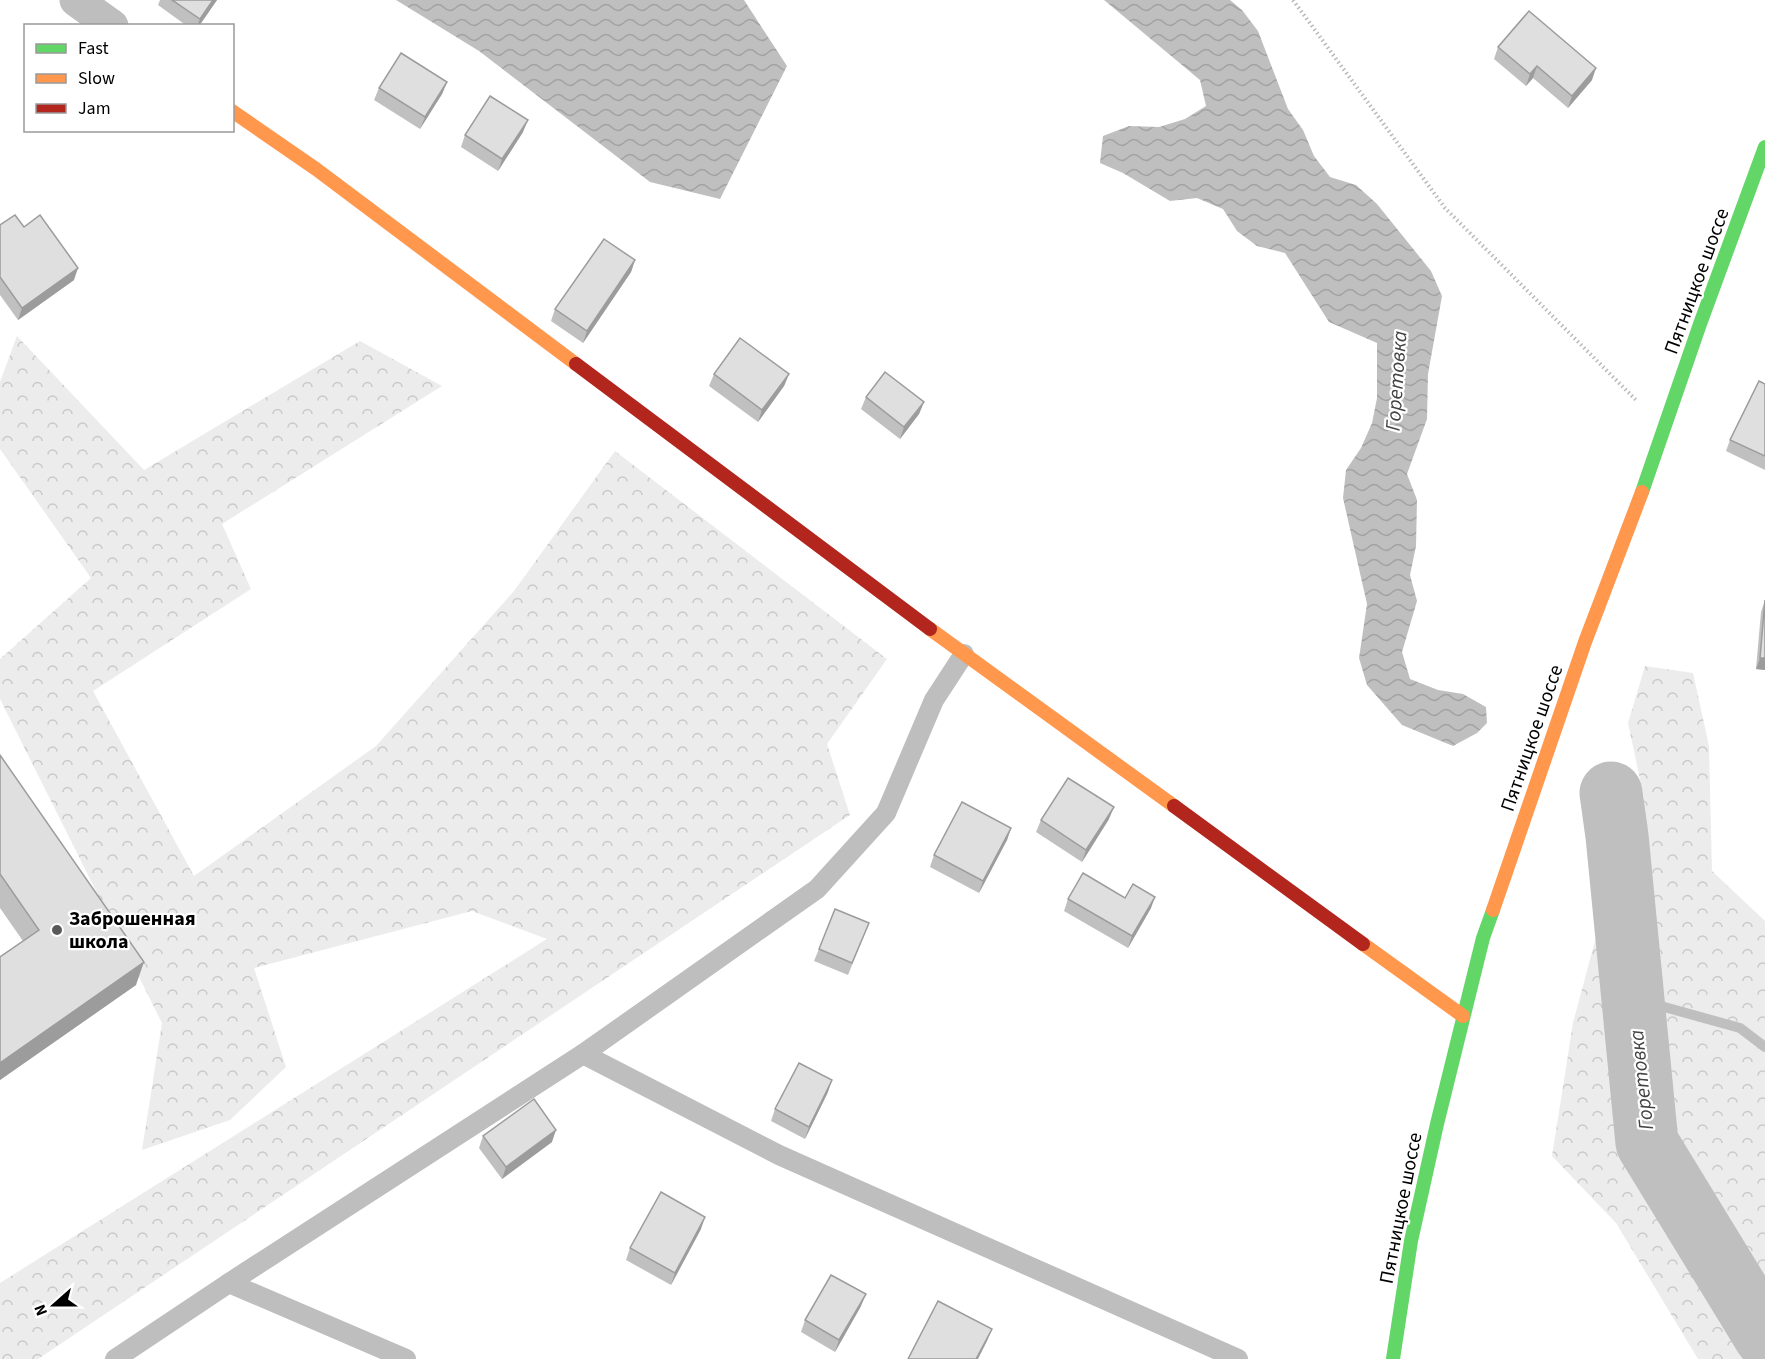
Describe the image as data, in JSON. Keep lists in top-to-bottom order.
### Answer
{
  "streets": {
    "street": ["Пятницкое шоссе"]
  },
  "water": ["Горетовка"],
  "places": ["Заброшенная школа"],
  "legend": ["Fast", "Slow", "Jam"],
  "north": "left"
}
